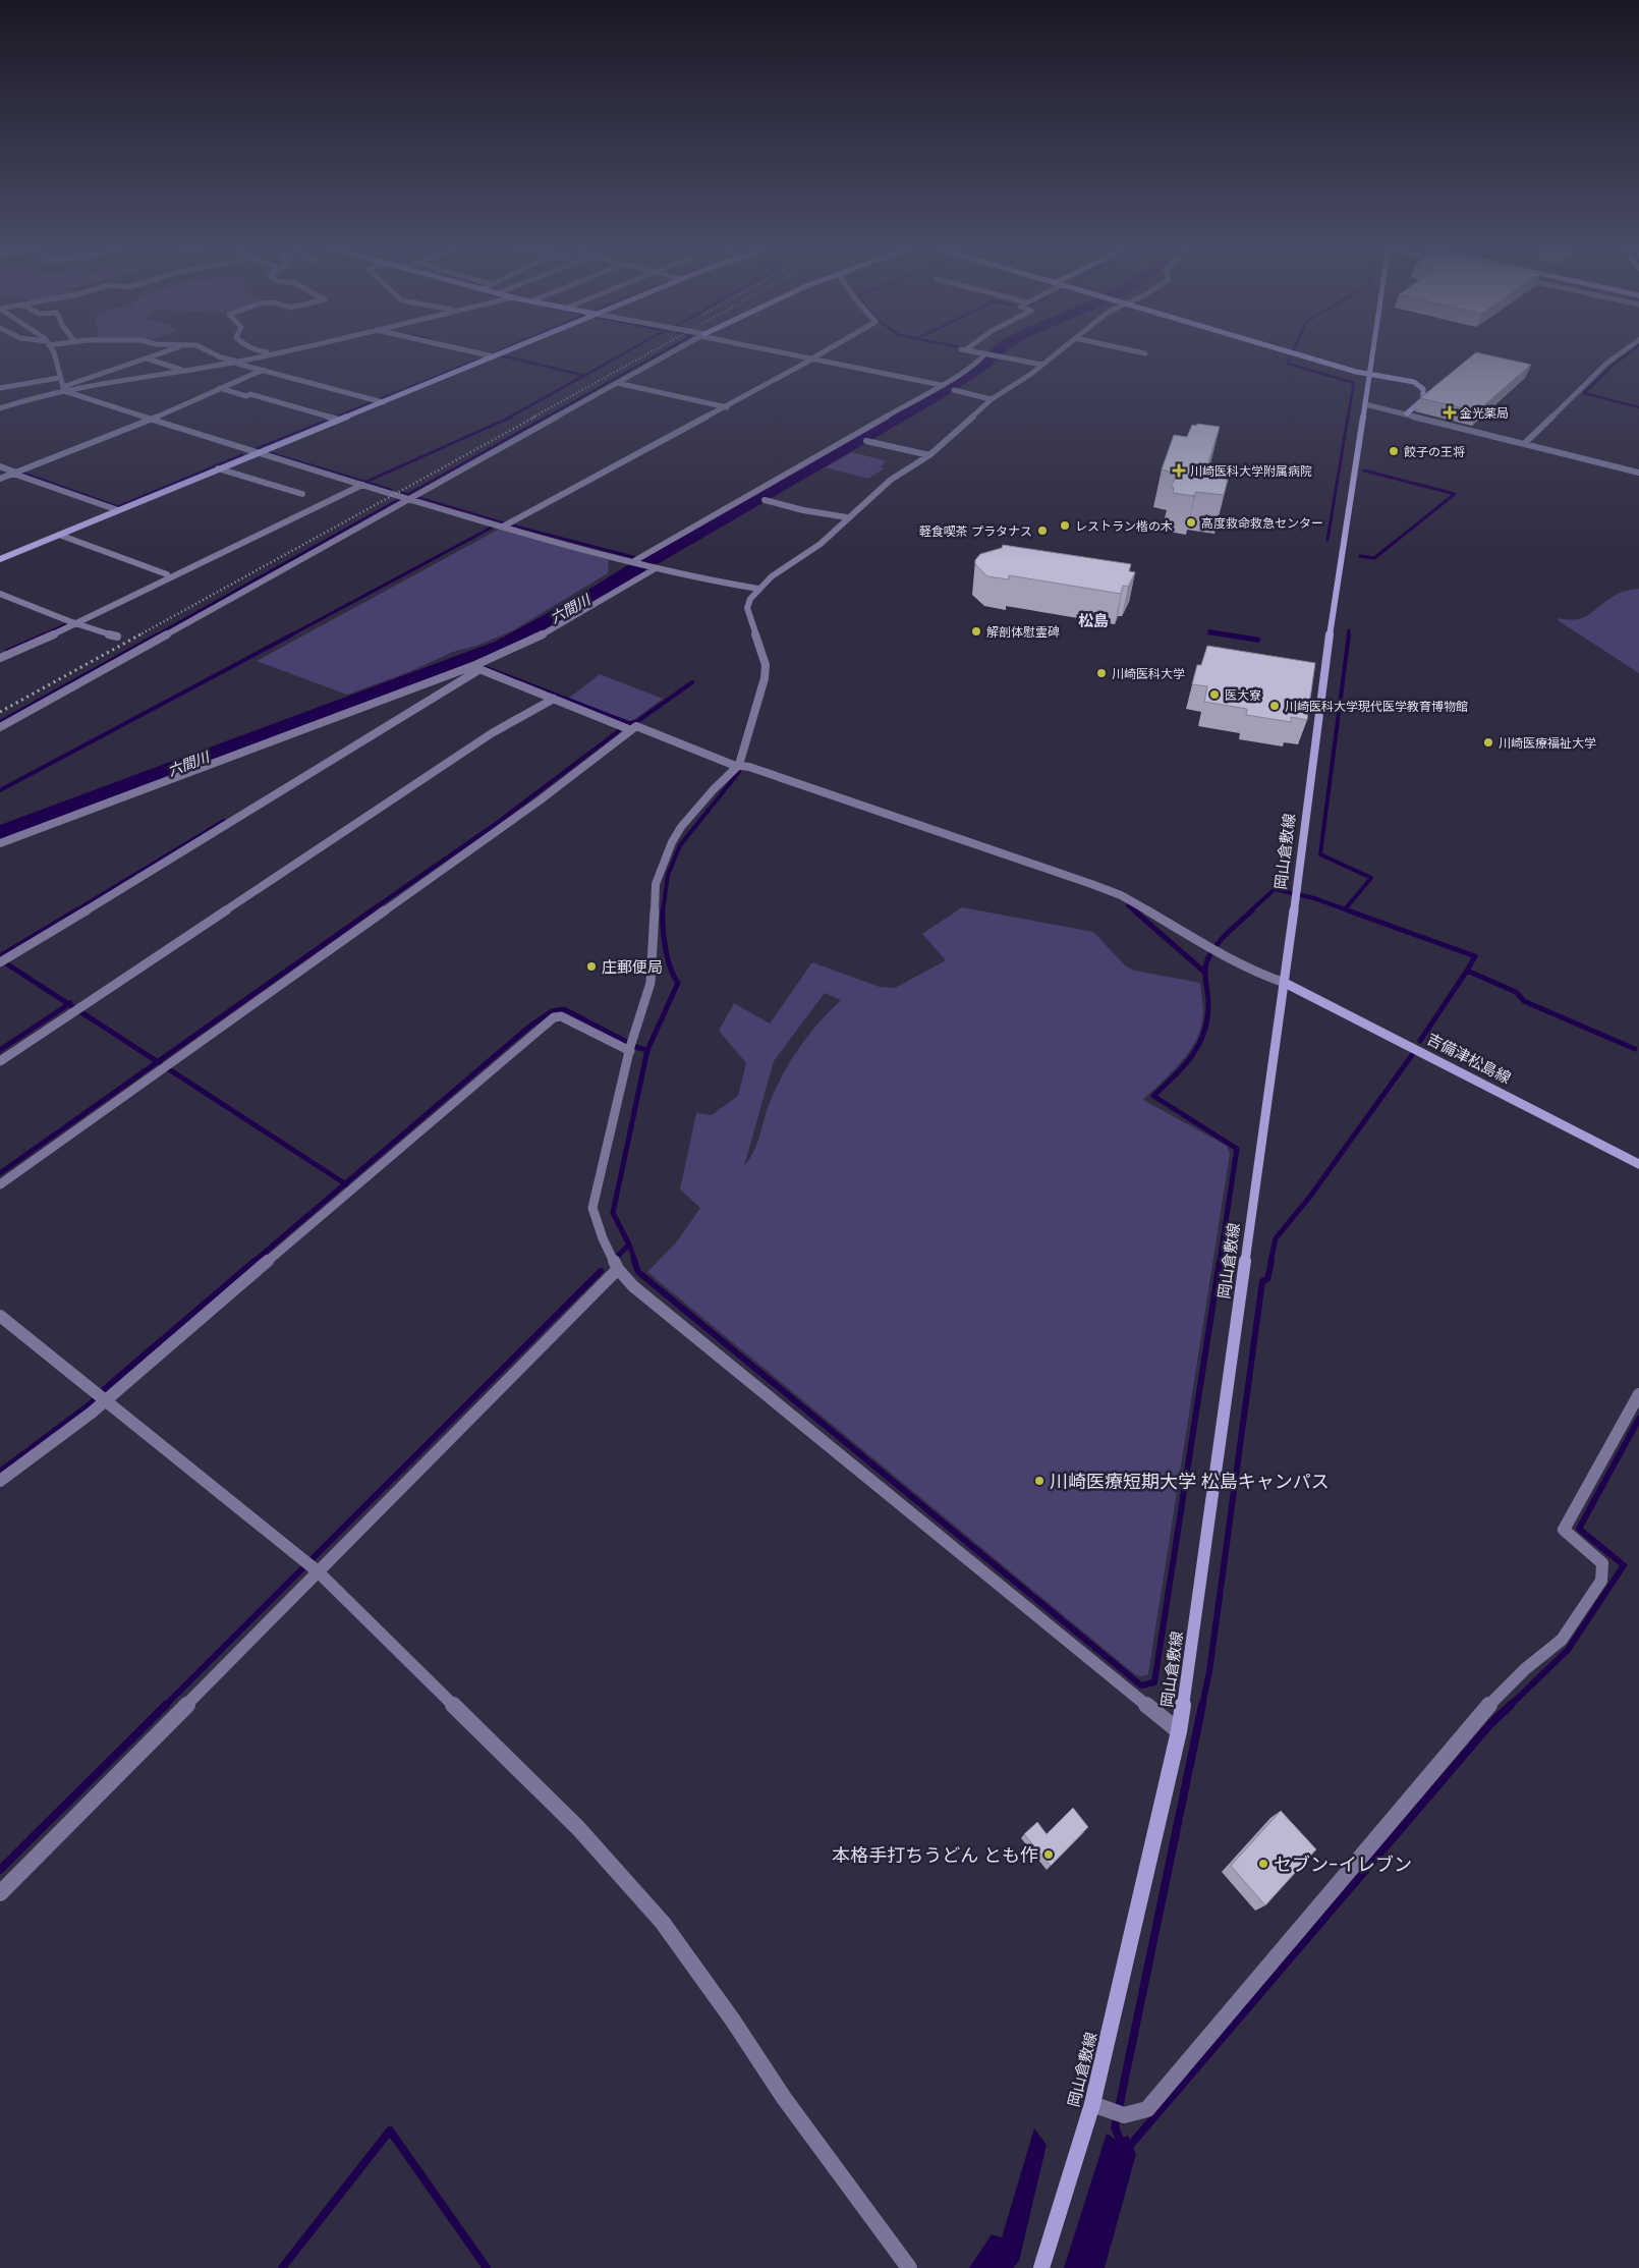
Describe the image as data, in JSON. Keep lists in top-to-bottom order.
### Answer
{
  "streets": {
    "street": ["岡山倉敷線", "吉備津松島線"]
  },
  "crossings": [
    ["岡山倉敷線", "吉備津松島線"]
  ],
  "districts": ["松島"],
  "water": ["六間川"],
  "places": {
    "health": ["金光薬局", "川崎医科大学附属病院"],
    "other": [
      "餃子の王将",
      "高度救命救急センター",
      "レストラン楷の木",
      "軽食喫茶 プラタナス",
      "解剖体慰霊碑",
      "川崎医科大学",
      "医大寮",
      "川崎医科大学現代医学教育博物館",
      "川崎医療福祉大学",
      "庄郵便局",
      "川崎医療短期大学 松島キャンパス",
      "本格手打ちうどん とも作",
      "セブン-イレブン"
    ]
  }
}
